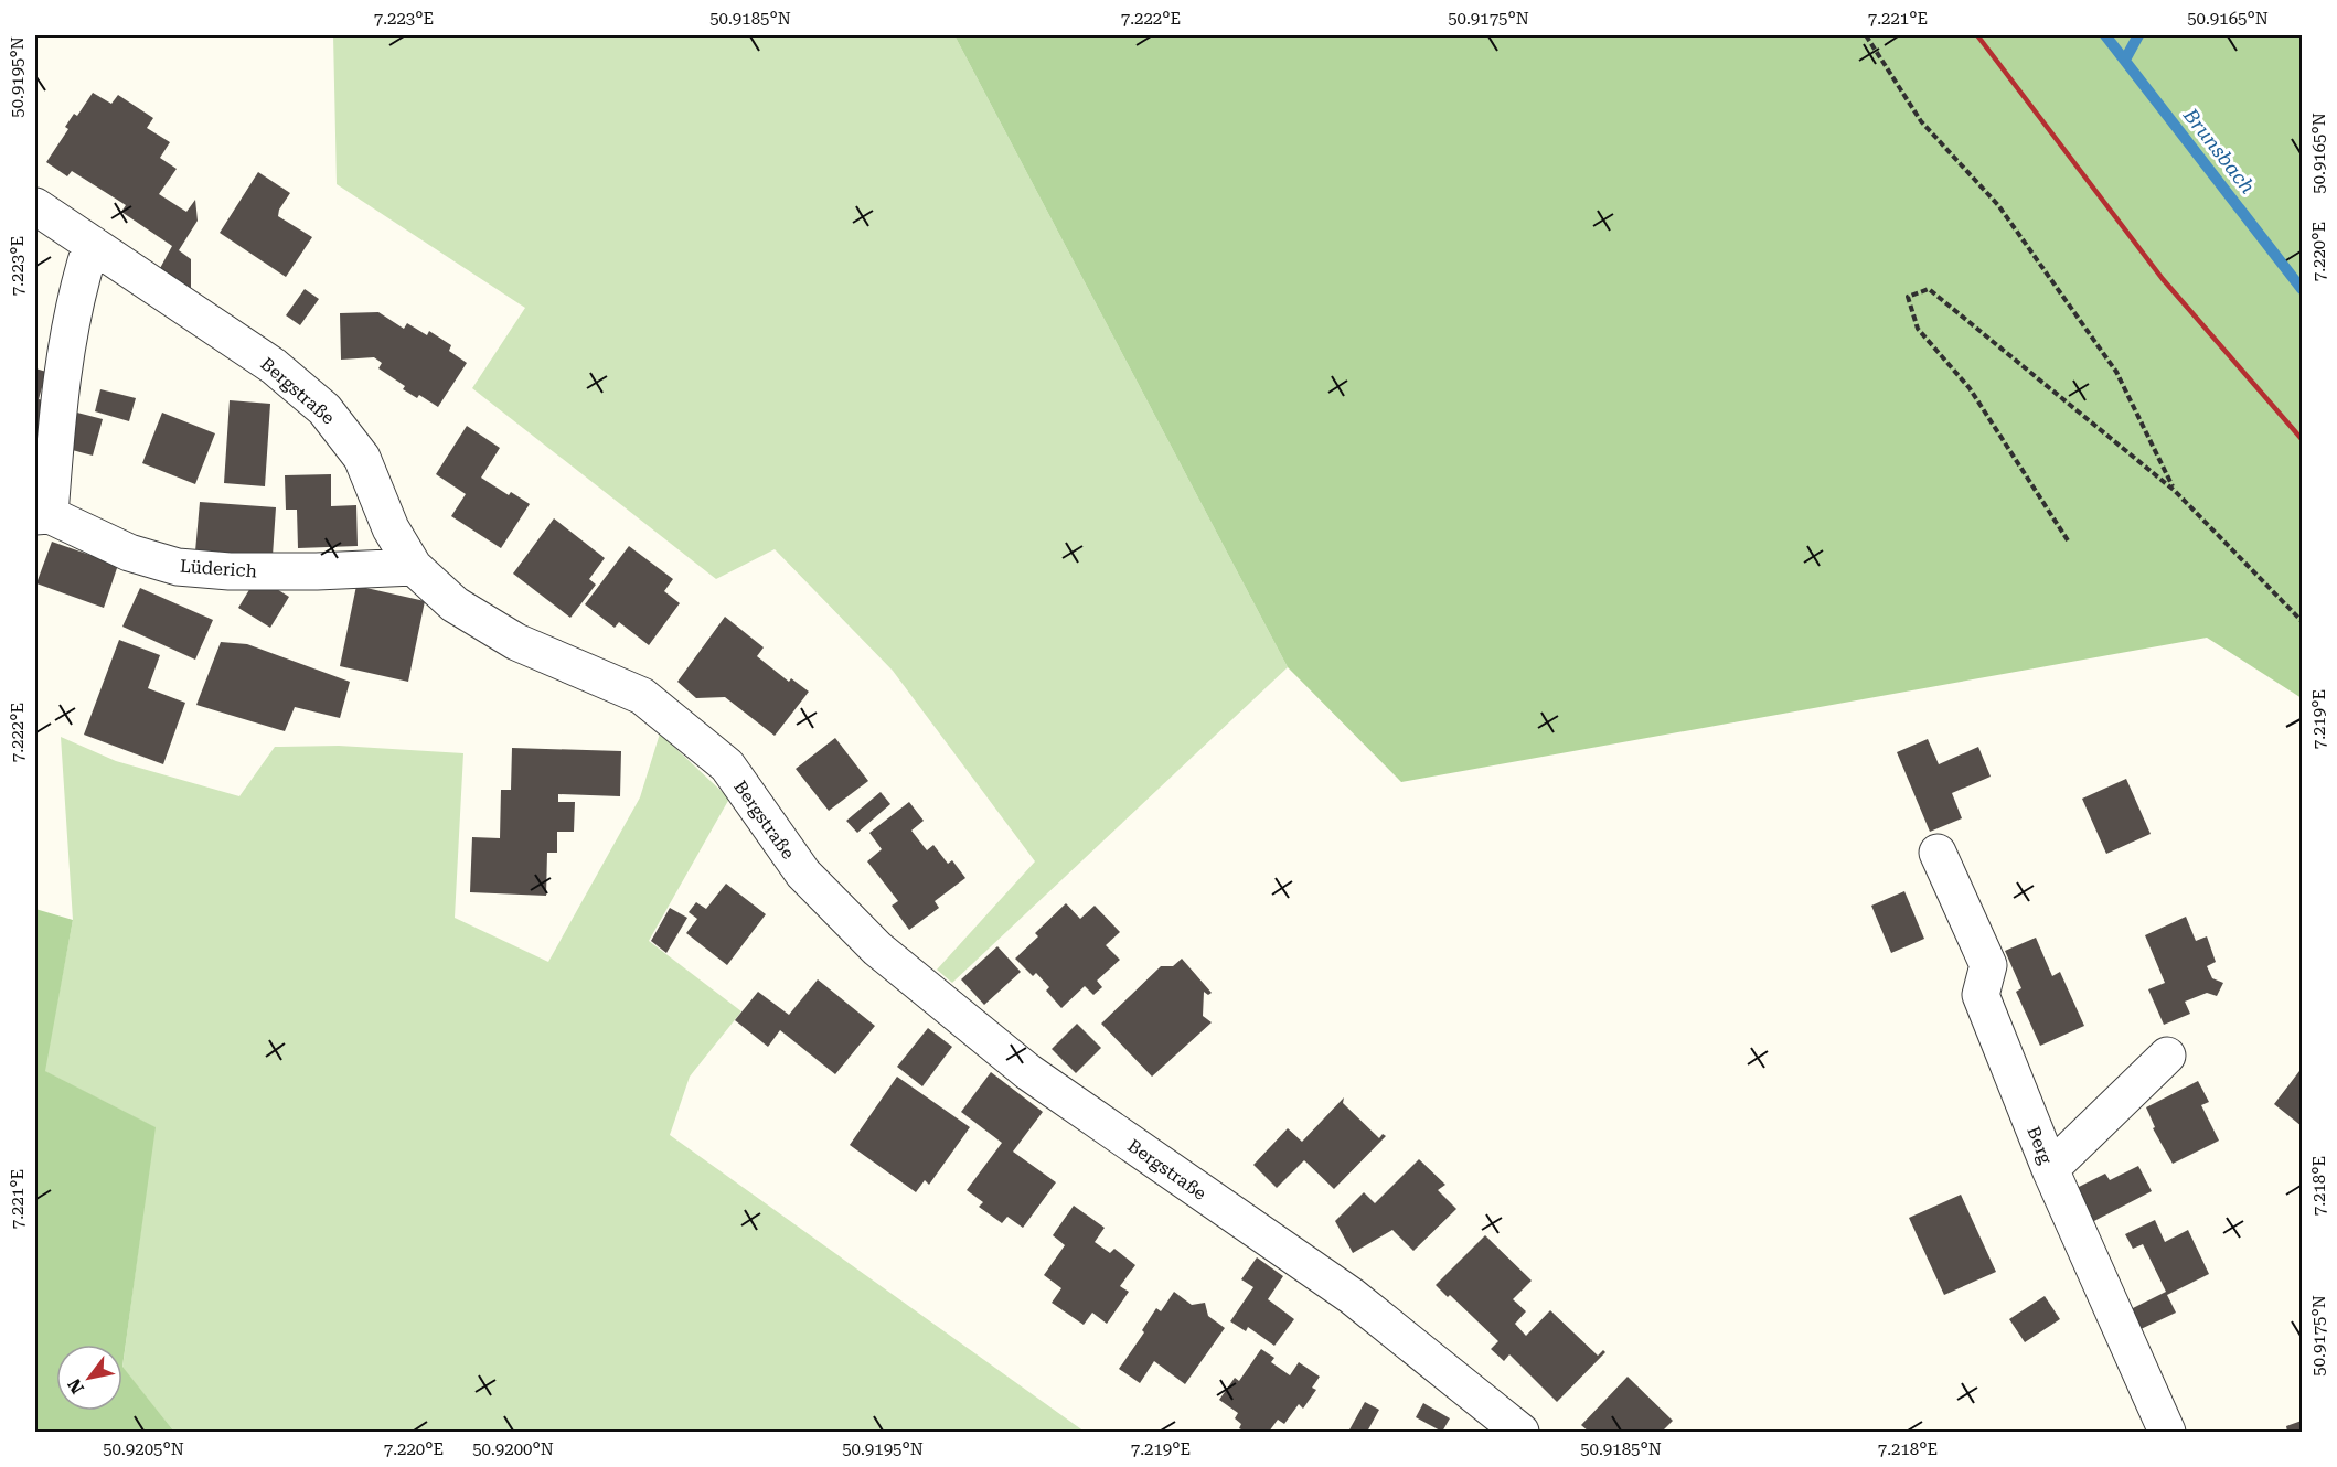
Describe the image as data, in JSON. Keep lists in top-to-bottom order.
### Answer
{
  "streets": {
    "street": ["Bergstraße", "Lüderich", "Berg"]
  },
  "crossings": [
    ["Bergstraße", "Lüderich"]
  ],
  "water": ["Brunsbach"],
  "north": "bottom left",
  "coordinates": [
    "7.223°E",
    "50.9185°N",
    "7.222°E",
    "50.9175°N",
    "7.221°E",
    "50.9165°N",
    "50.9195°N",
    "7.220°E",
    "7.219°E",
    "7.218°E",
    "50.9205°N",
    "50.9200°N"
  ]
}
